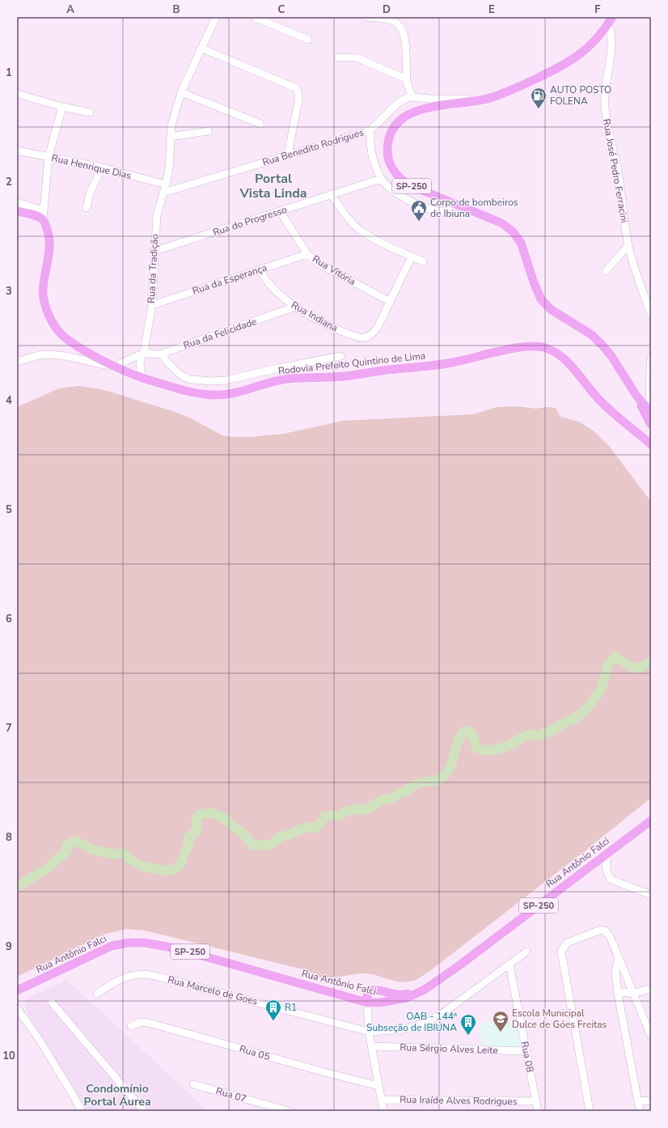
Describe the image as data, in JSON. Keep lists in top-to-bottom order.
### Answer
{
  "streets": {
    "main road": ["SP-250", "Rodovia Prefeito Quintino de Lima", "Rua Antônio Falci"],
    "street": [
      "Rua Benedito Rodrigues",
      "Rua Henrique Dias",
      "Rua José Pedro Ferracini",
      "Rua do Progresso",
      "Rua da Tradição",
      "Rua Vitória",
      "Rua da Esperança",
      "Rua Indiana",
      "Rua da Felicidade",
      "Rua Marcelo de Goes",
      "Rua Sérgio Alves Leite",
      "Rua 05",
      "Rua 08",
      "Rua 07",
      "Rua Iraíde Alves Rodrigues"
    ]
  },
  "crossings": [
    ["Rua Benedito Rodrigues", "Rua da Tradição"],
    ["Rua Henrique Dias", "Rua da Tradição"],
    ["Rua José Pedro Ferracini", "SP-250"],
    ["Rua do Progresso", "Rua da Tradição"],
    ["Rua do Progresso", "Rua Vitória"],
    ["Rua da Tradição", "Rua da Esperança"],
    ["Rua da Tradição", "Rua da Felicidade"],
    ["Rua da Tradição", "Rodovia Prefeito Quintino de Lima"],
    ["Rua Vitória", "Rua da Esperança"],
    ["Rua Vitória", "Rua Indiana"],
    ["Rua da Esperança", "Rua Indiana"],
    ["Rua Indiana", "Rua da Felicidade"],
    ["Rua Marcelo de Goes", "Rua 08"],
    ["Rua Sérgio Alves Leite", "Rua 08"],
    ["Rua 08", "Rua Iraíde Alves Rodrigues"]
  ],
  "districts": ["Portal Vista Linda", "Condomínio Portal Áurea"],
  "places": {
    "fuel station": ["AUTO POSTO FOLENA"],
    "public building": ["Corpo de bombeiros de Ibiuna"],
    "building": ["R1", "OAB - 144ª Subseção de IBIÚNA"],
    "school or university": ["Escola Municipal Dulce de Góes Freitas"]
  },
  "grid": {
    "columns": [
      "A",
      "B",
      "C",
      "D",
      "E",
      "F"
    ],
    "rows": [
      "1",
      "2",
      "3",
      "4",
      "5",
      "6",
      "7",
      "8",
      "9",
      "10"
    ]
  }
}
